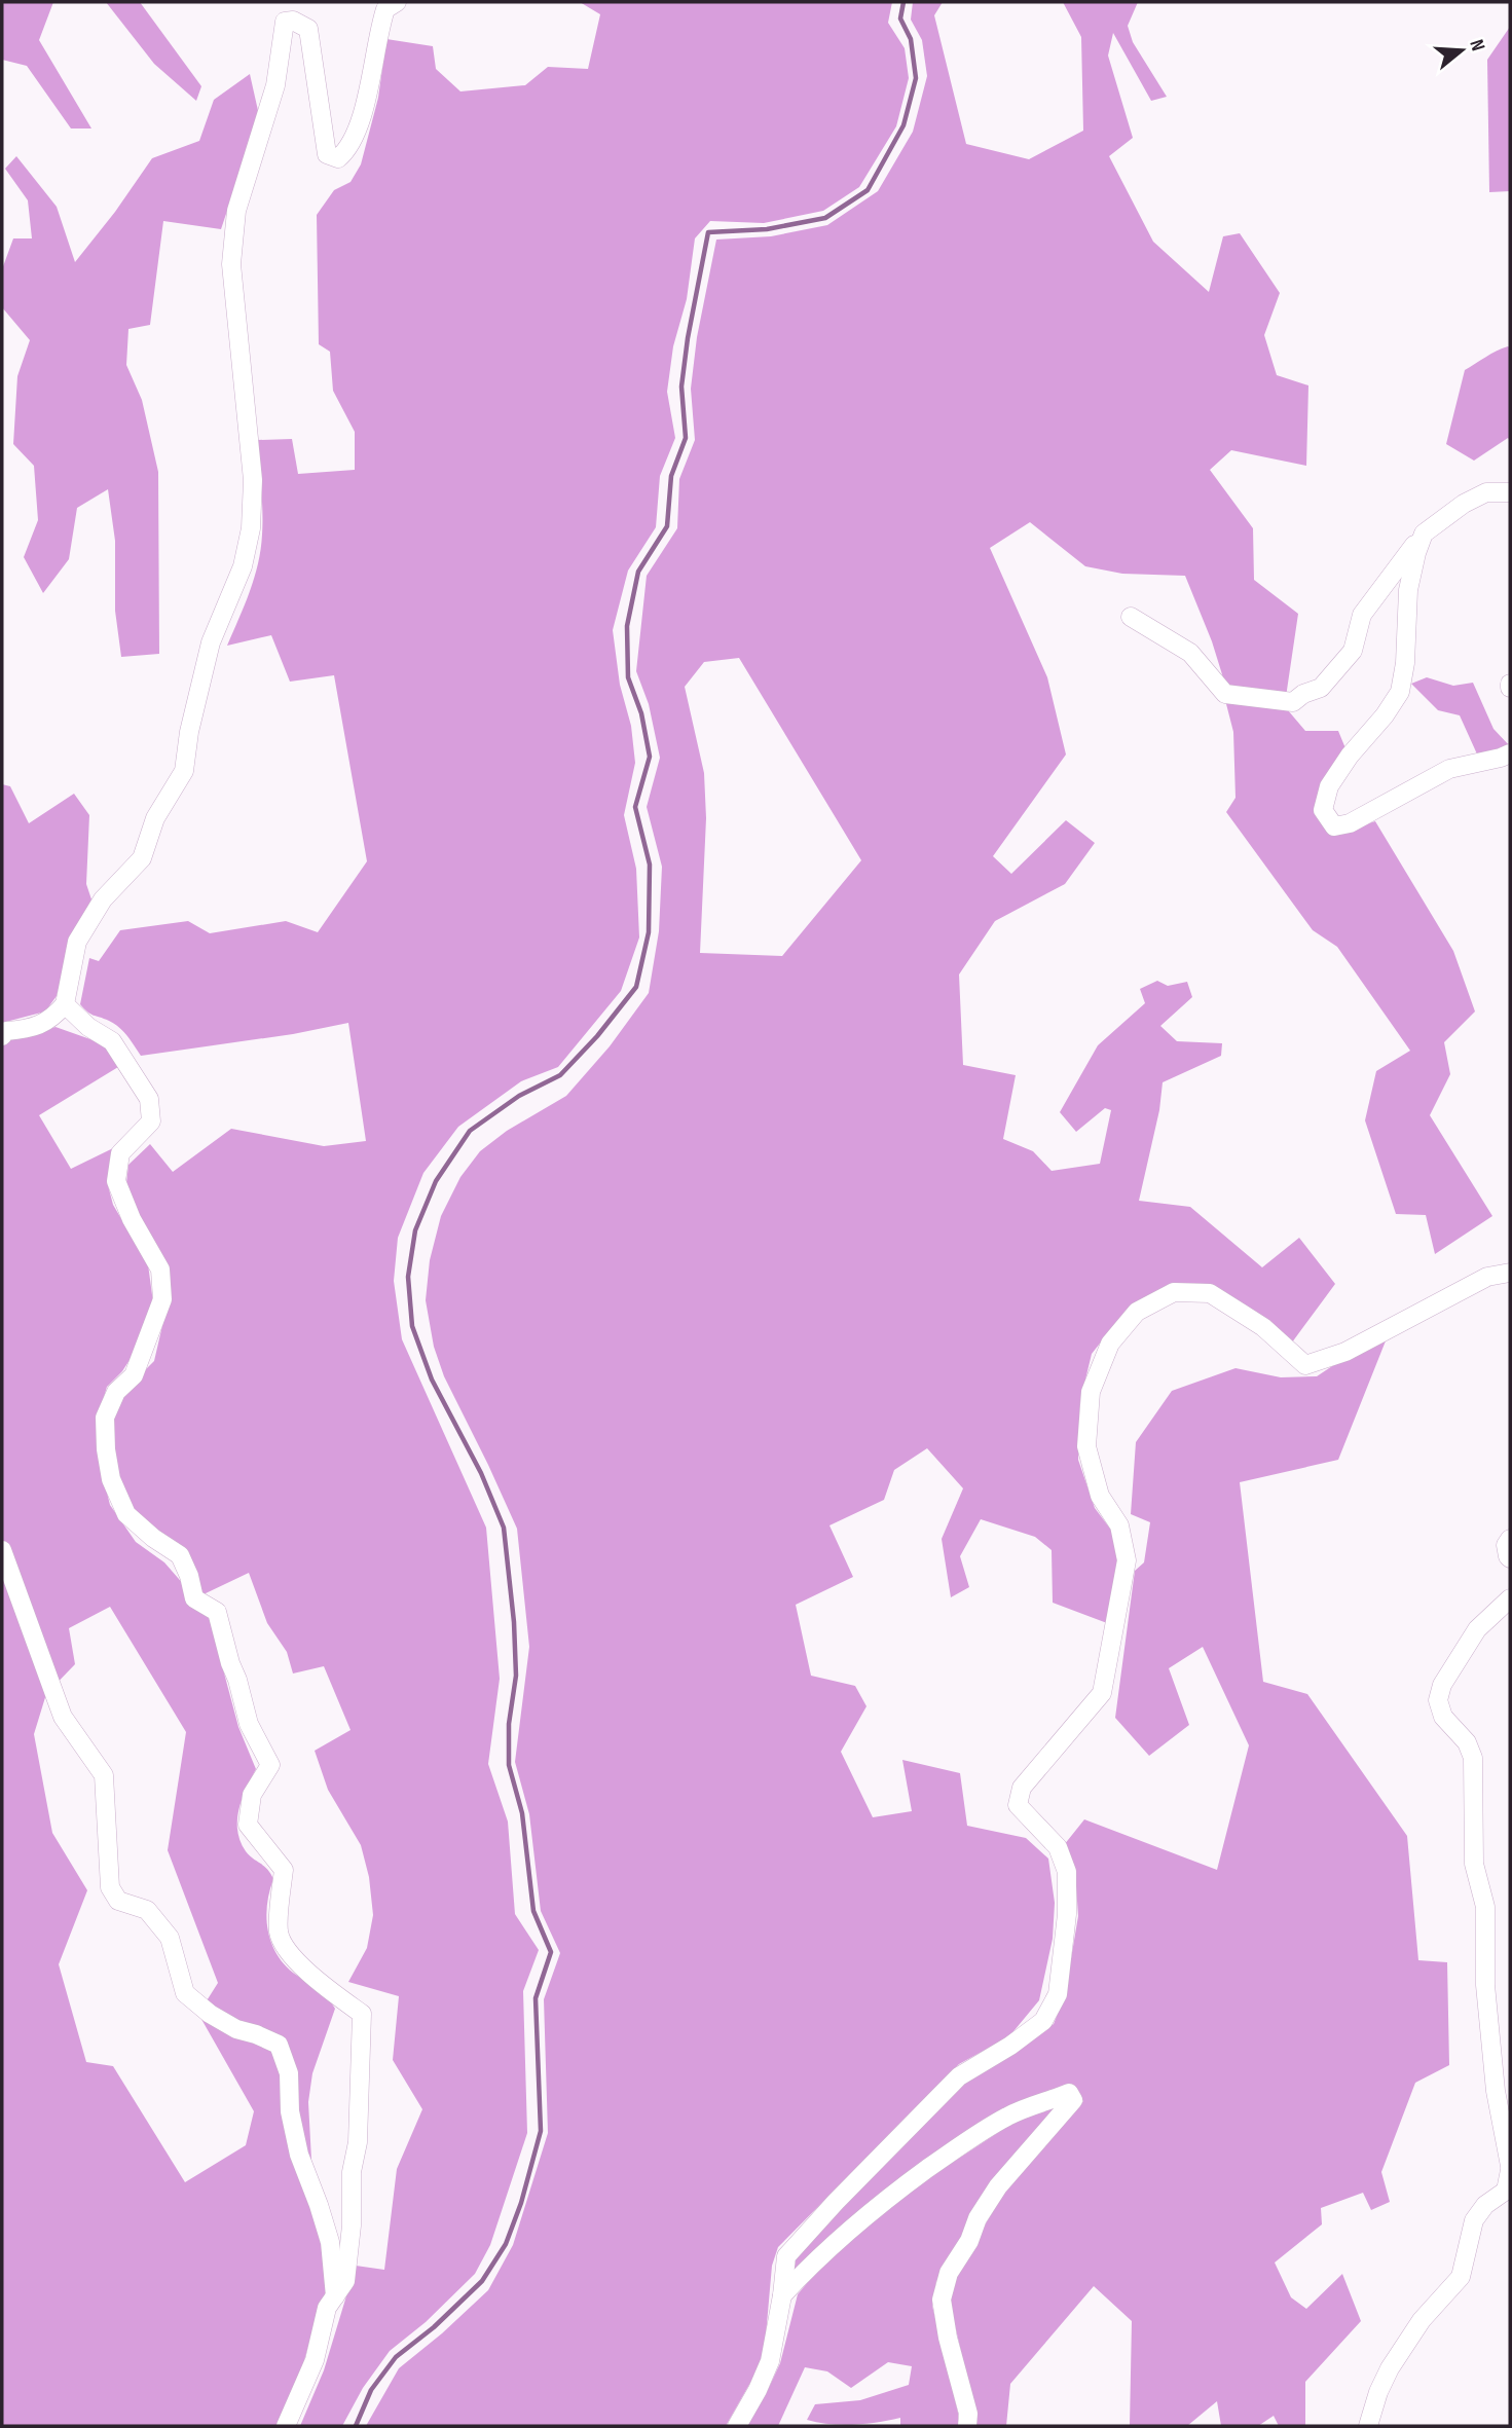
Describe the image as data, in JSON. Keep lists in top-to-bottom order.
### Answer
{
  "north": "right"
}
